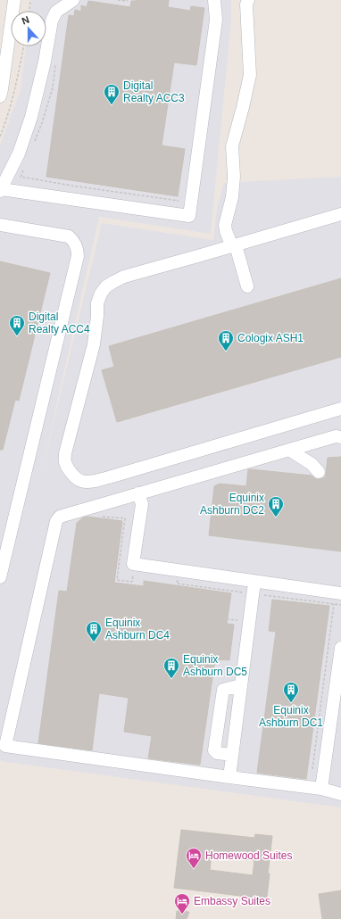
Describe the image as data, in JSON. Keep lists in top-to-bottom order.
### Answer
{
  "places": {
    "building": [
      "Digital Realty ACC3",
      "Digital Realty ACC4",
      "Cologix ASH1",
      "Equinix Ashburn DC2",
      "Equinix Ashburn DC4",
      "Equinix Ashburn DC5",
      "Equinix Ashburn DC1"
    ],
    "hotel": ["Homewood Suites", "Embassy Suites"]
  },
  "north": "top"
}
